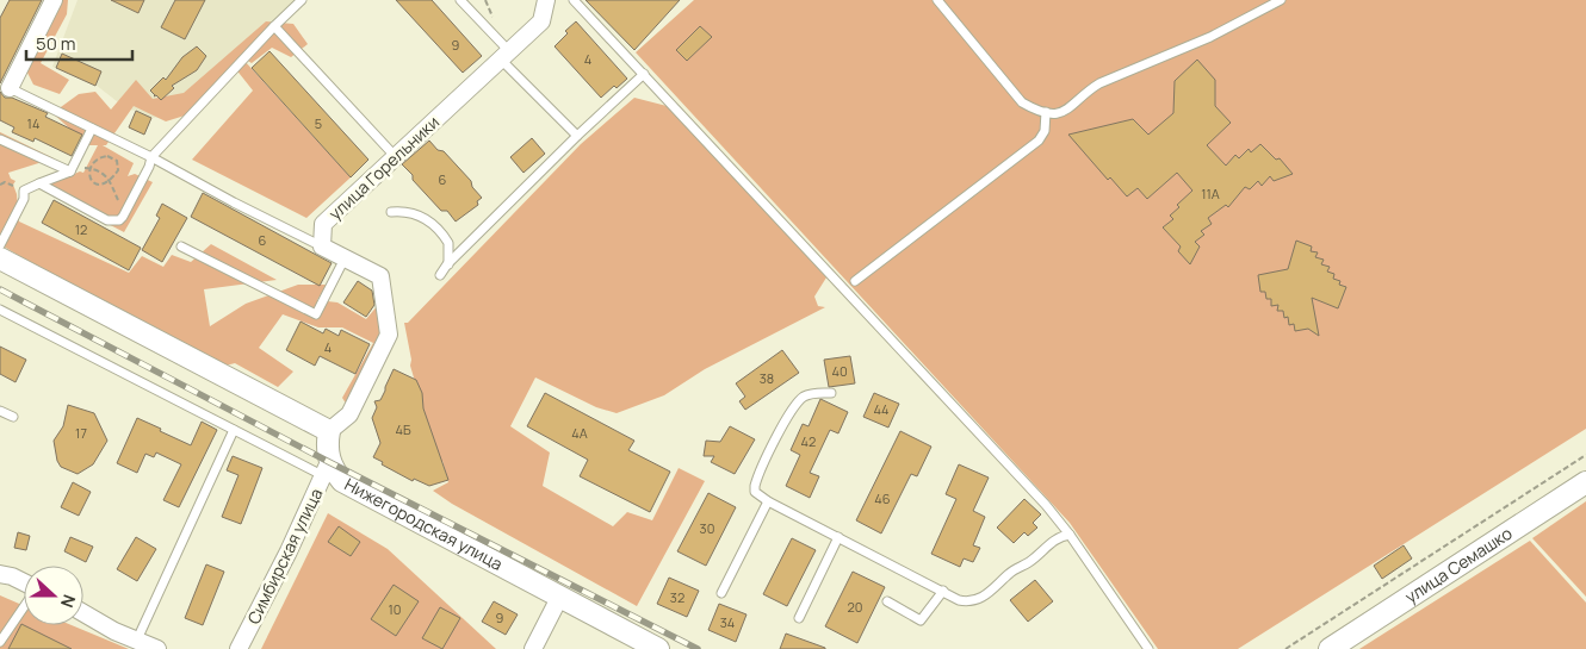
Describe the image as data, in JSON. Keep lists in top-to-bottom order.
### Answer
{
  "streets": {
    "street": [
      "улица Горельники",
      "Нижегородская улица",
      "Симбирская улица",
      "улица Семашко"
    ]
  },
  "crossings": [
    ["Нижегородская улица", "Симбирская улица"]
  ],
  "house_numbers": [
    "9",
    "4",
    "14",
    "5",
    "6",
    "11А",
    "12",
    "6",
    "4",
    "40",
    "38",
    "44",
    "4Б",
    "17",
    "4А",
    "42",
    "46",
    "30",
    "32",
    "20",
    "10",
    "9",
    "34"
  ],
  "scale_bar": "50 m",
  "north": "right"
}
